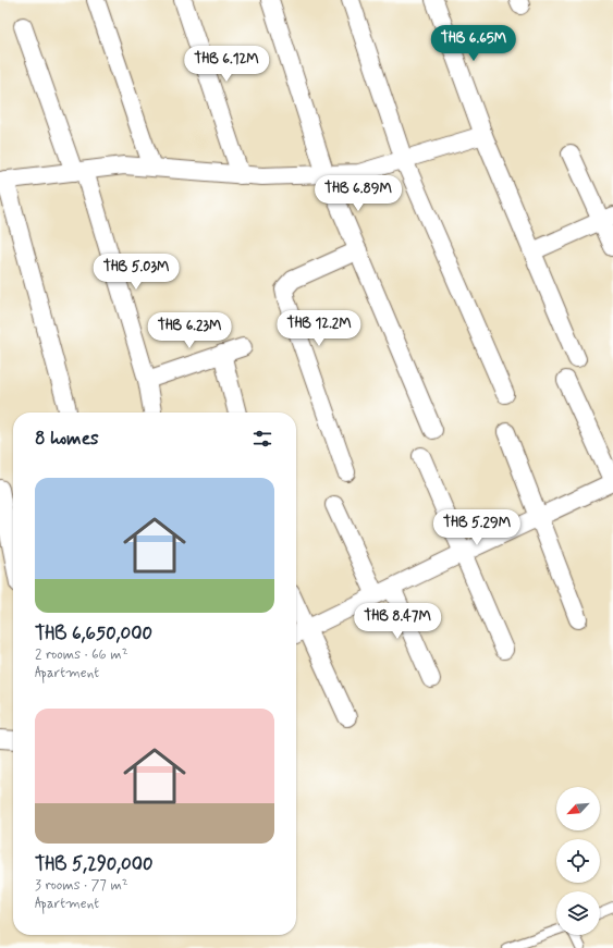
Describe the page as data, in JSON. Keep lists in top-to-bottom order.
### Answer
{
  "north": "bottom left",
  "page": {
    "price": [
      "THB 6.65M",
      "THB 6.12M",
      "THB 6.89M",
      "THB 5.03M",
      "THB 12.2M",
      "THB 6.23M",
      "THB 5.29M",
      "THB 8.47M"
    ],
    "heading": "8 homes",
    "list": [
      {
        "name": "THB 6,650,000",
        "note": "2 rooms · 66 m² · Apartment"
      },
      {
        "name": "THB 5,290,000",
        "note": "3 rooms · 77 m² · Apartment"
      }
    ]
  }
}
